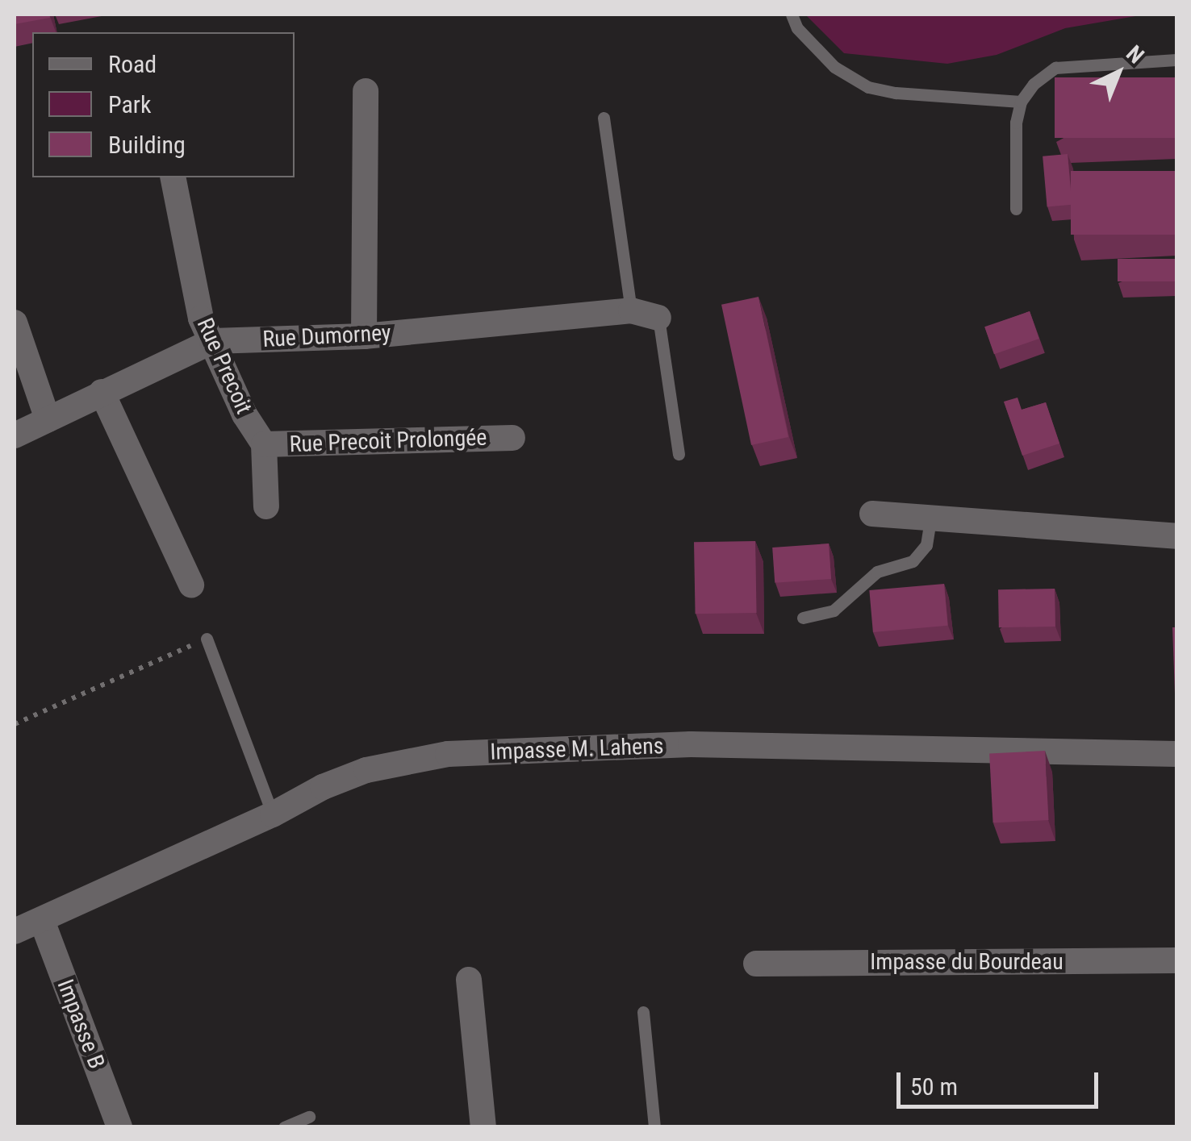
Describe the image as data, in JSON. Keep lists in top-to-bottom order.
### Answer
{
  "streets": {
    "street": [
      "Rue Dumorney",
      "Rue Precoit",
      "Rue Precoit Prolongée",
      "Impasse M. Lahens",
      "Impasse du Bourdeau",
      "Impasse B"
    ]
  },
  "crossings": [
    ["Rue Dumorney", "Rue Precoit"],
    ["Rue Precoit", "Rue Precoit Prolongée"],
    ["Impasse M. Lahens", "Impasse B"]
  ],
  "legend": ["Road", "Park", "Building"],
  "scale_bar": "50 m",
  "north": "top right"
}
